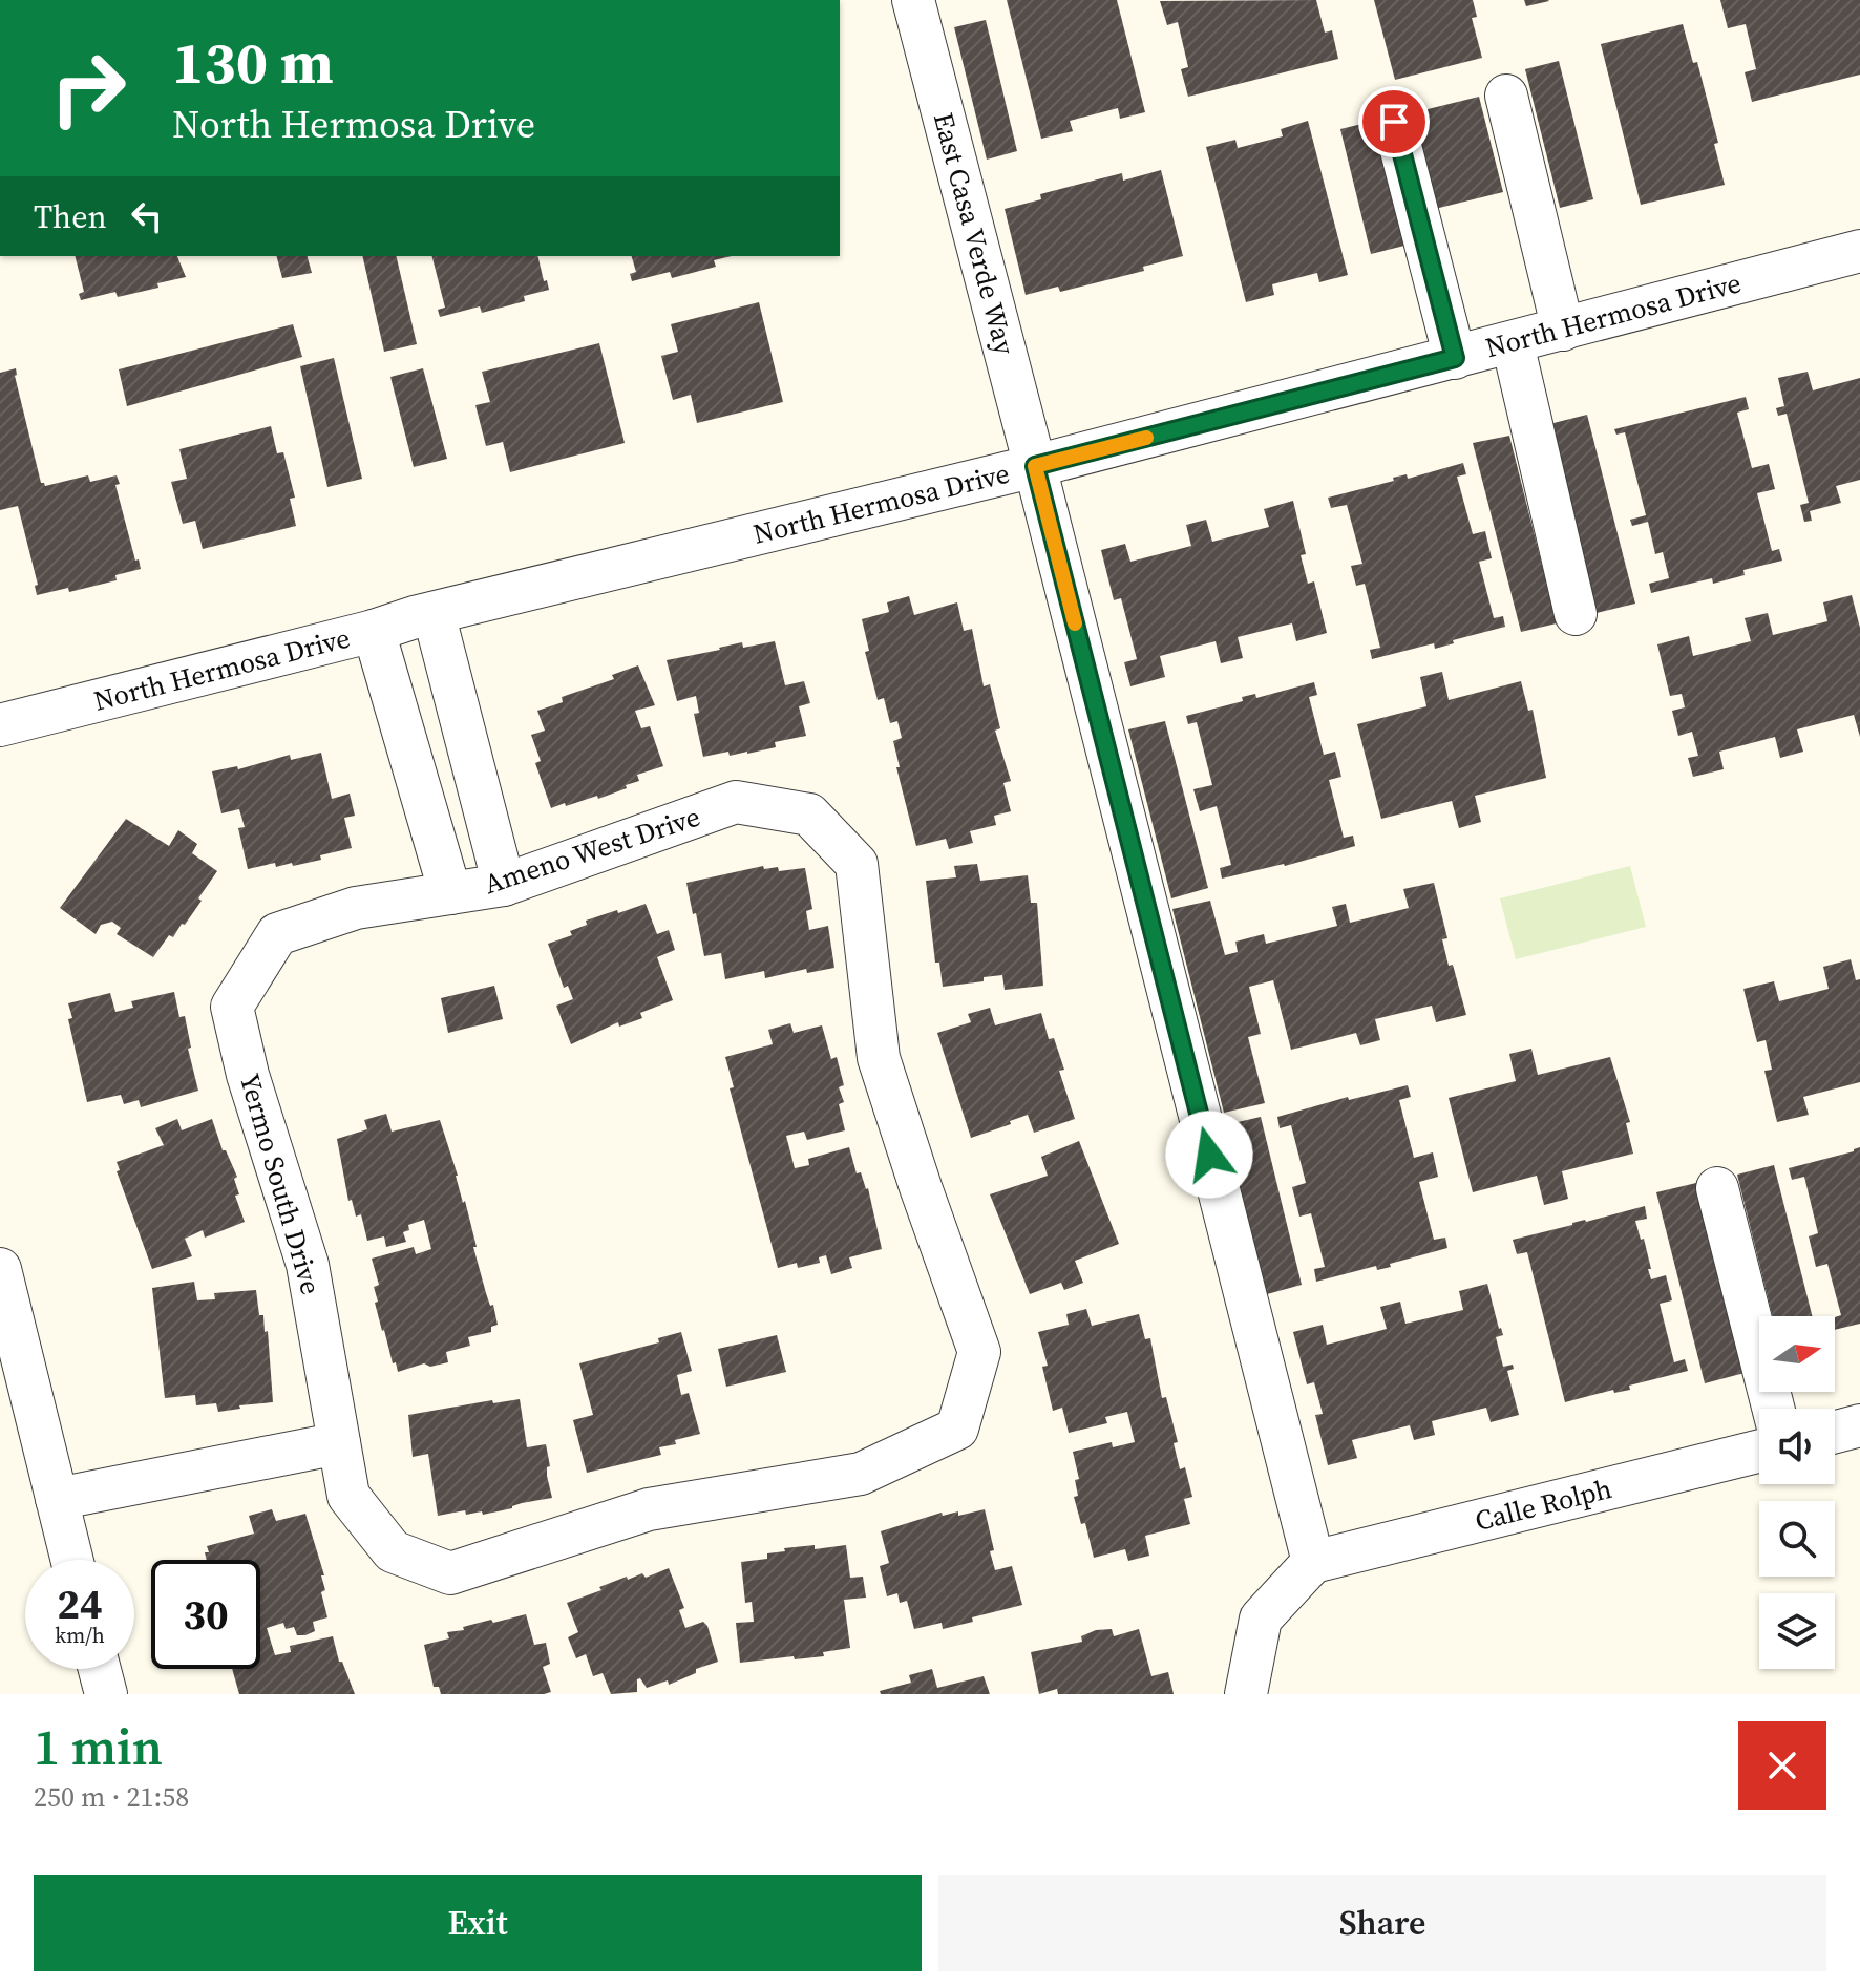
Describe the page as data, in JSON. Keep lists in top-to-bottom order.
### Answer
{
  "streets": {
    "street": [
      "East Casa Verde Way",
      "North Hermosa Drive",
      "Ameno West Drive",
      "Yermo South Drive",
      "Calle Rolph"
    ]
  },
  "crossings": [
    ["East Casa Verde Way", "North Hermosa Drive"],
    ["East Casa Verde Way", "Calle Rolph"],
    ["Ameno West Drive", "Yermo South Drive"]
  ],
  "north": "right",
  "page": {
    "turn": ["130 m", "North Hermosa Drive"],
    "then": "Then",
    "speed": "24 km/h",
    "limit": "30",
    "heading": ["1 min", "250 m · 21:58"],
    "buttons": ["Exit", "Share"]
  }
}
